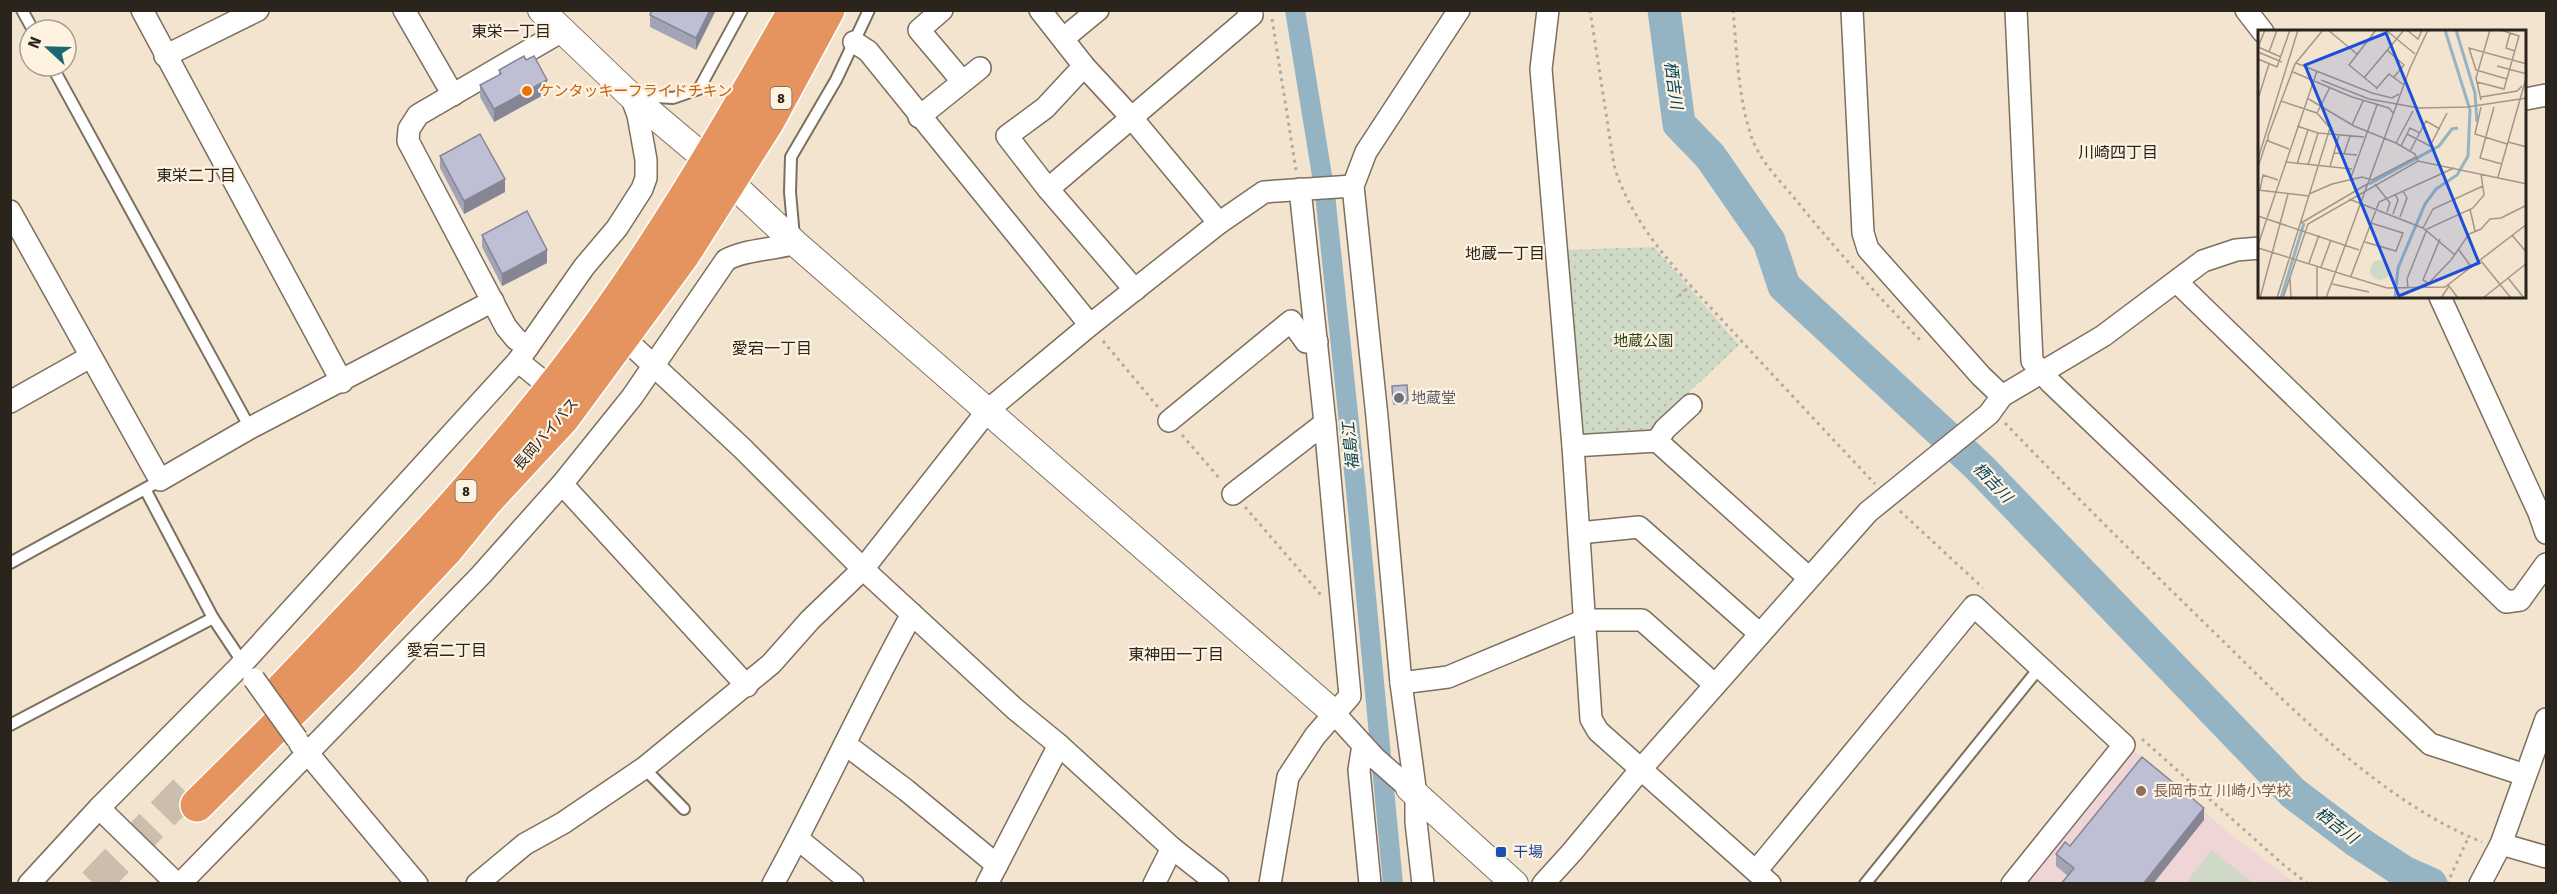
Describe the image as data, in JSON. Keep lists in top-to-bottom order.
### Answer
{
  "streets": {
    "highway": ["8", "長岡バイパス"]
  },
  "districts": [
    "東栄一丁目",
    "川崎四丁目",
    "東栄二丁目",
    "地蔵一丁目",
    "愛宕一丁目",
    "愛宕二丁目",
    "東神田一丁目"
  ],
  "water": ["栖吉川", "福島江"],
  "parks": ["地蔵公園"],
  "places": {
    "other": ["ケンタッキーフライドチキン", "地蔵堂", "長岡市立 川崎小学校"],
    "transit": ["干場"]
  },
  "north": "left"
}
